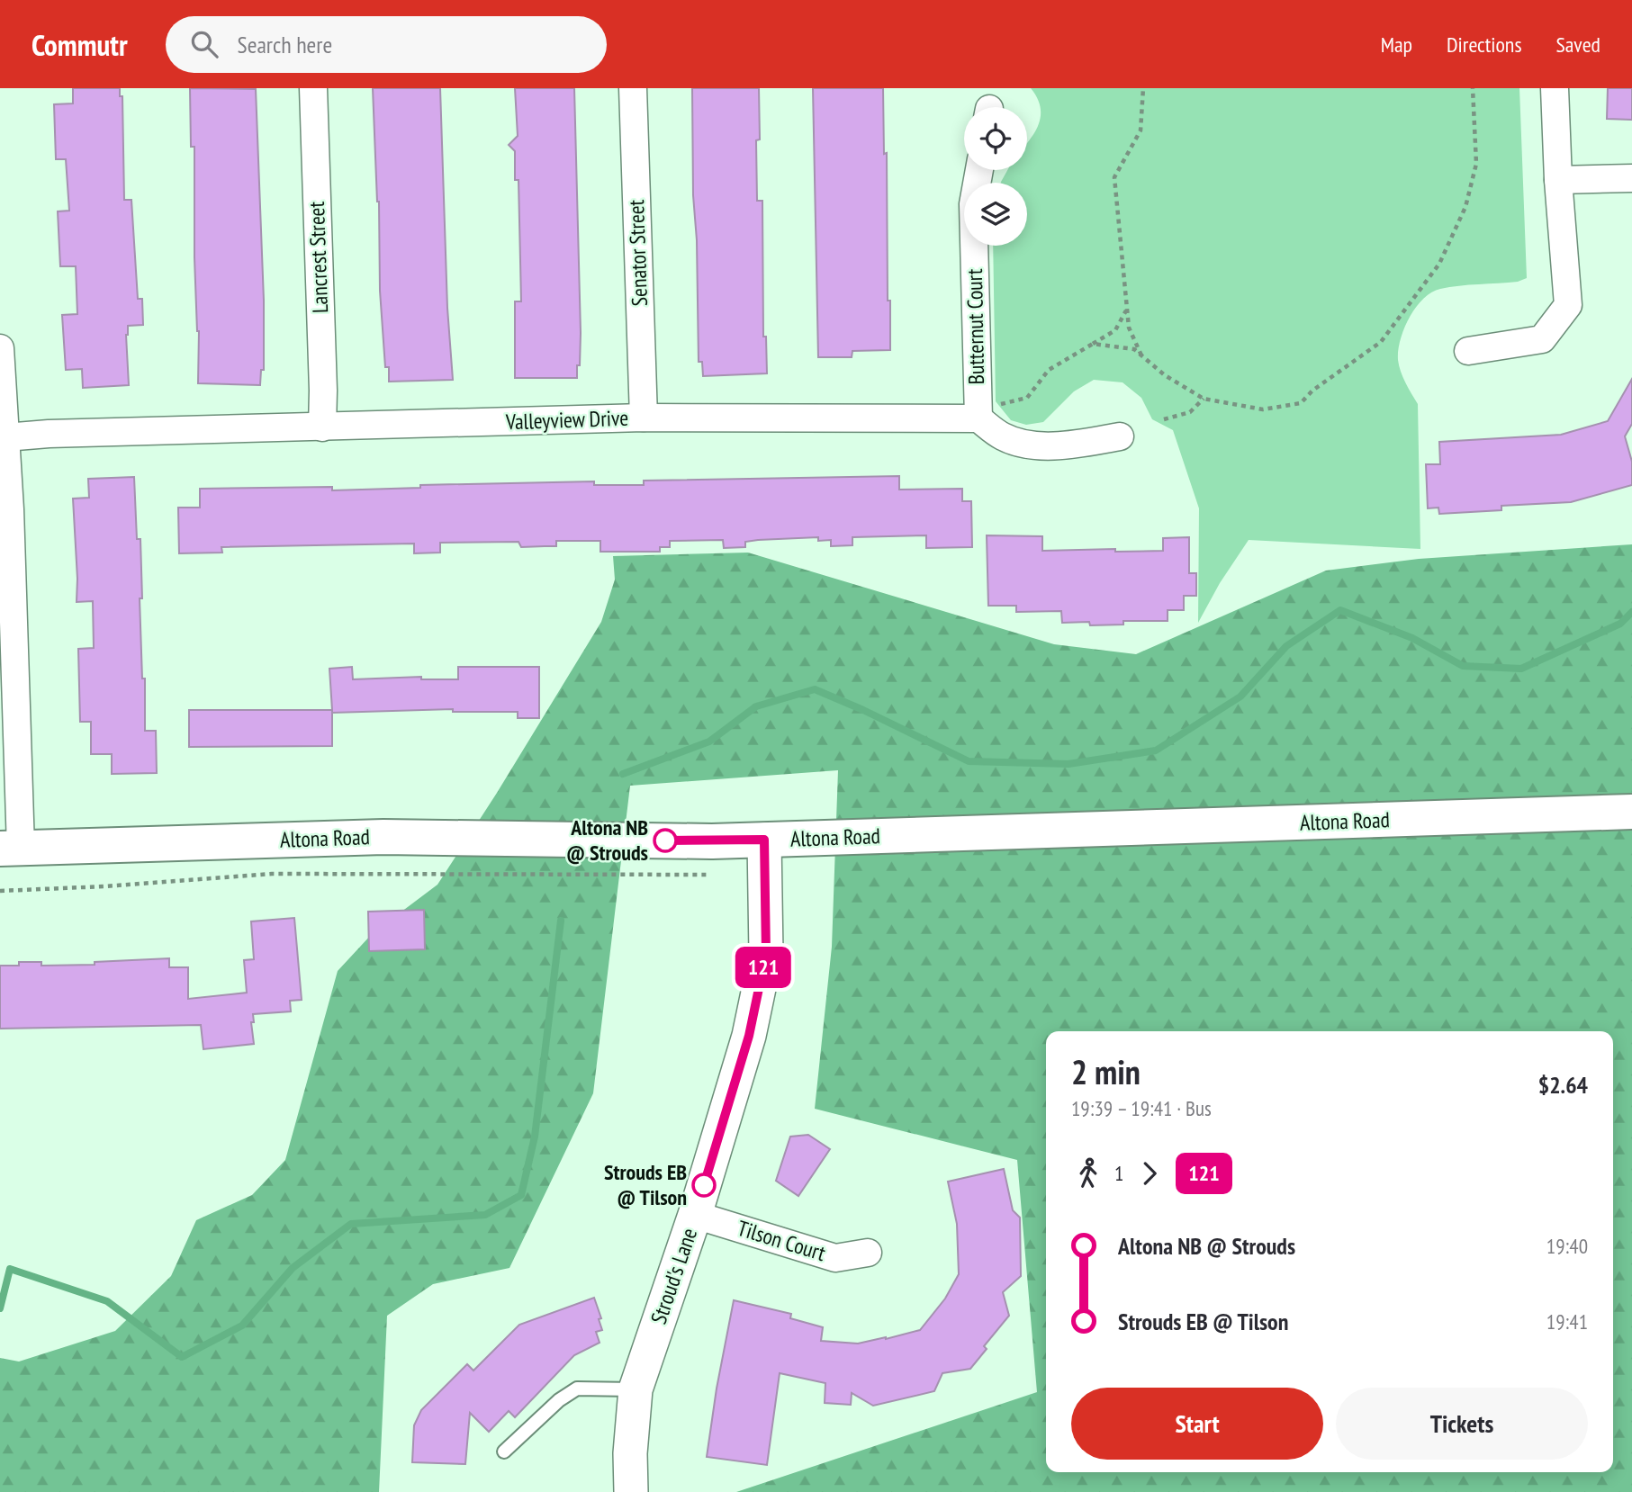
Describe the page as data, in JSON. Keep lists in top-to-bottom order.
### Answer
{
  "streets": {
    "main road": ["Altona Road"],
    "street": [
      "Senator Street",
      "Lancrest Street",
      "Butternut Court",
      "Valleyview Drive",
      "Tilson Court",
      "Stroud's Lane"
    ]
  },
  "crossings": [
    ["Senator Street", "Valleyview Drive"],
    ["Lancrest Street", "Valleyview Drive"],
    ["Butternut Court", "Valleyview Drive"],
    ["Altona Road", "Stroud's Lane"],
    ["Tilson Court", "Stroud's Lane"]
  ],
  "places": ["Altona NB @ Strouds", "Strouds EB @ Tilson"],
  "lines": ["bus line 121"],
  "page": {
    "header": "Commutr",
    "search": "Search here",
    "nav": ["Map", "Directions", "Saved"],
    "on_map": "121",
    "heading": ["2 min", "19:39 – 19:41 · Bus", "$2.64"],
    "legs": ["1", "121"],
    "list": [
      {
        "name": "Altona NB @ Strouds",
        "value": "19:40"
      },
      {
        "name": "Strouds EB @ Tilson",
        "value": "19:41"
      }
    ],
    "buttons": ["Start", "Tickets"]
  }
}
